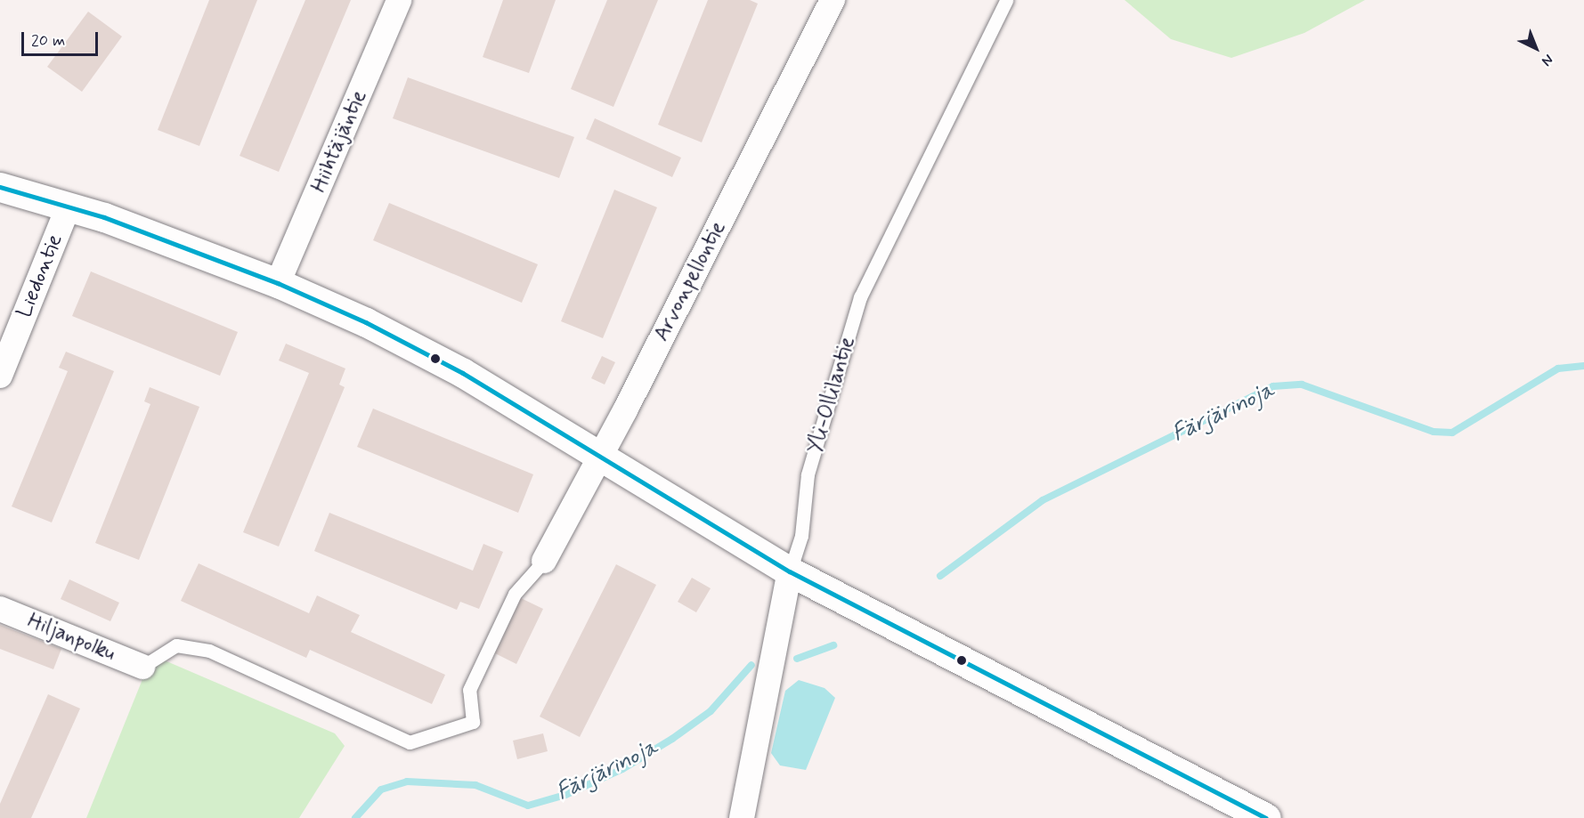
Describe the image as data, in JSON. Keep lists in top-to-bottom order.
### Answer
{
  "streets": {
    "street": [
      "Hiihtäjäntie",
      "Liedontie",
      "Arvonpellontie",
      "Yli-Ollilantie",
      "Hiljanpolku"
    ]
  },
  "water": ["Färjärinoja"],
  "scale_bar": "20 m",
  "north": "bottom right"
}
